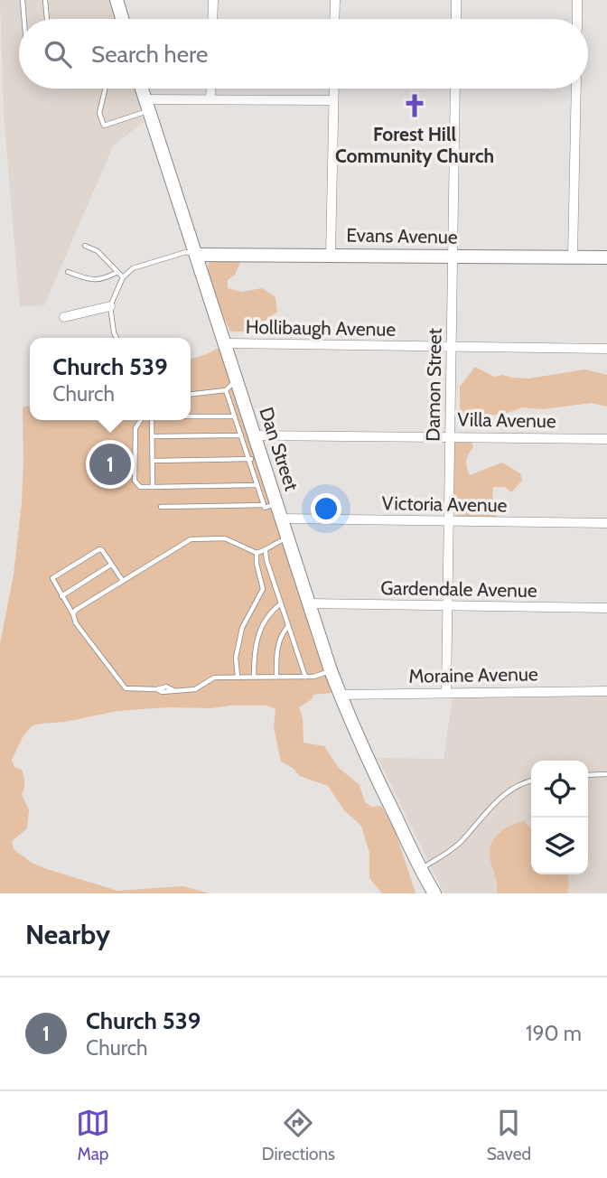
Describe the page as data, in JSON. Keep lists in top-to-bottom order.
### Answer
{
  "streets": {
    "street": [
      "Evans Avenue",
      "Hollibaugh Avenue",
      "Damon Street",
      "Villa Avenue",
      "Dan Street",
      "Victoria Avenue",
      "Gardendale Avenue",
      "Moraine Avenue"
    ]
  },
  "crossings": [
    ["Evans Avenue", "Damon Street"],
    ["Evans Avenue", "Dan Street"],
    ["Hollibaugh Avenue", "Damon Street"],
    ["Hollibaugh Avenue", "Dan Street"],
    ["Damon Street", "Villa Avenue"],
    ["Damon Street", "Victoria Avenue"],
    ["Damon Street", "Gardendale Avenue"],
    ["Damon Street", "Moraine Avenue"],
    ["Villa Avenue", "Dan Street"],
    ["Dan Street", "Victoria Avenue"],
    ["Dan Street", "Gardendale Avenue"],
    ["Dan Street", "Moraine Avenue"]
  ],
  "places": {
    "church": ["Forest Hill Community Church"]
  },
  "page": {
    "search": "Search here",
    "popup": ["Church 539", "Church"],
    "pins": "1",
    "heading": "Nearby",
    "list": [
      {
        "mark": "1",
        "name": "Church 539",
        "note": "Church",
        "value": "190 m"
      }
    ],
    "nav": ["Map", "Directions", "Saved"]
  }
}
